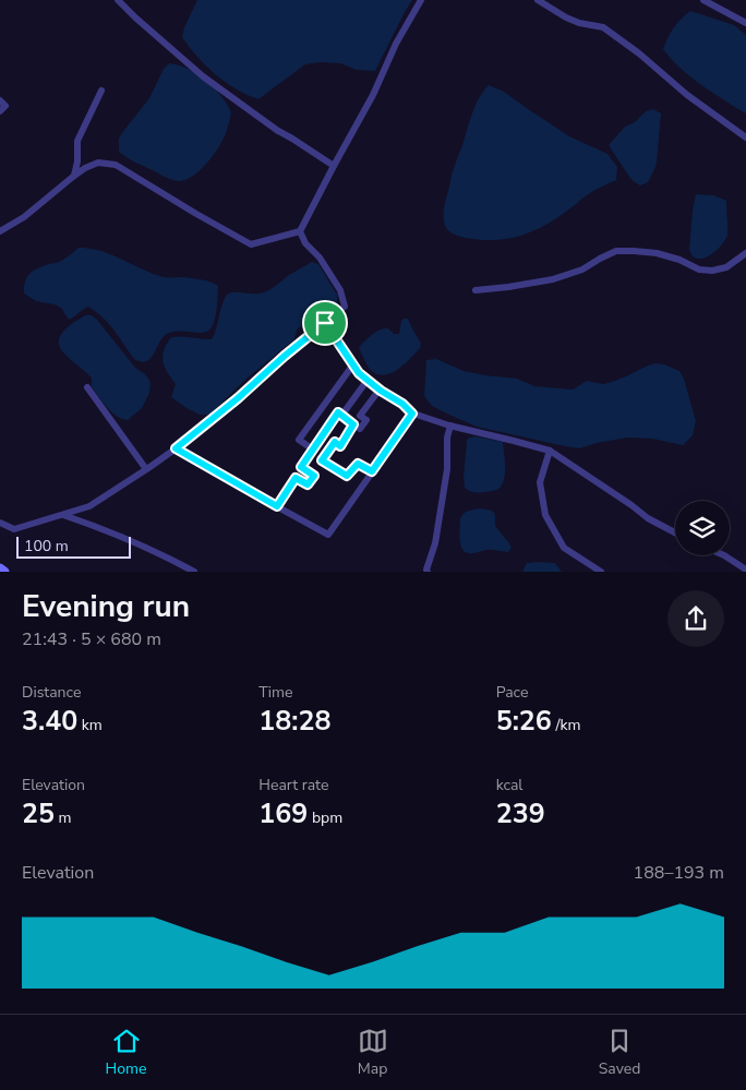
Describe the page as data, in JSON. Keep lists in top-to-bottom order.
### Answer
{
  "scale_bar": "100 m",
  "page": {
    "scale": "100 m",
    "heading": ["Evening run", "21:43 · 5 × 680 m"],
    "stats": [
      ["Distance", "3.40 km"],
      ["Time", "18:28"],
      ["Pace", "5:26 /km"],
      ["Elevation", "25 m"],
      ["Heart rate", "169 bpm"],
      ["kcal", "239"]
    ],
    "chart": ["Elevation", "188–193 m"],
    "tabs": ["Home", "Map", "Saved"]
  }
}
